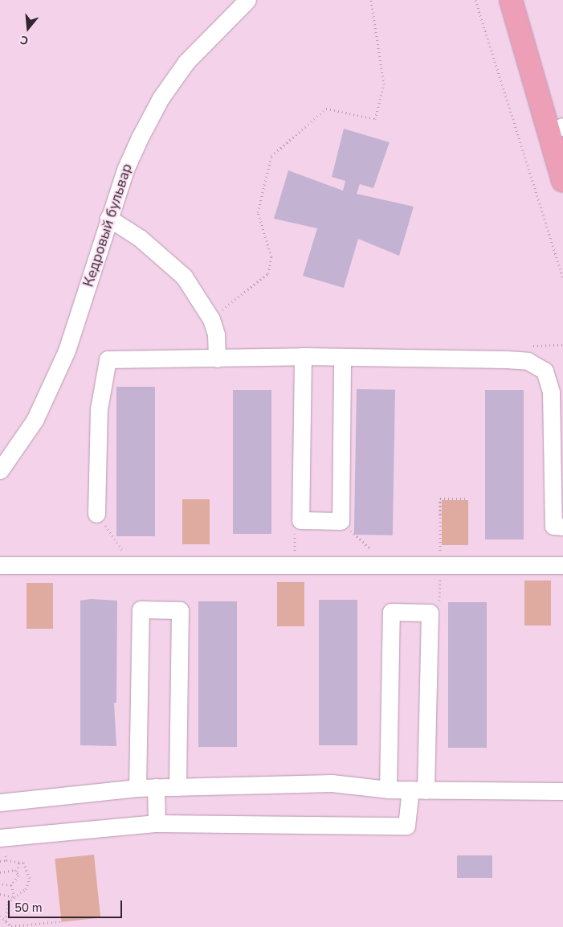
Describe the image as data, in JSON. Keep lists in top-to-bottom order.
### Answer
{
  "streets": {
    "street": ["Кедровый бульвар"]
  },
  "scale_bar": "50 m",
  "north": "bottom"
}
